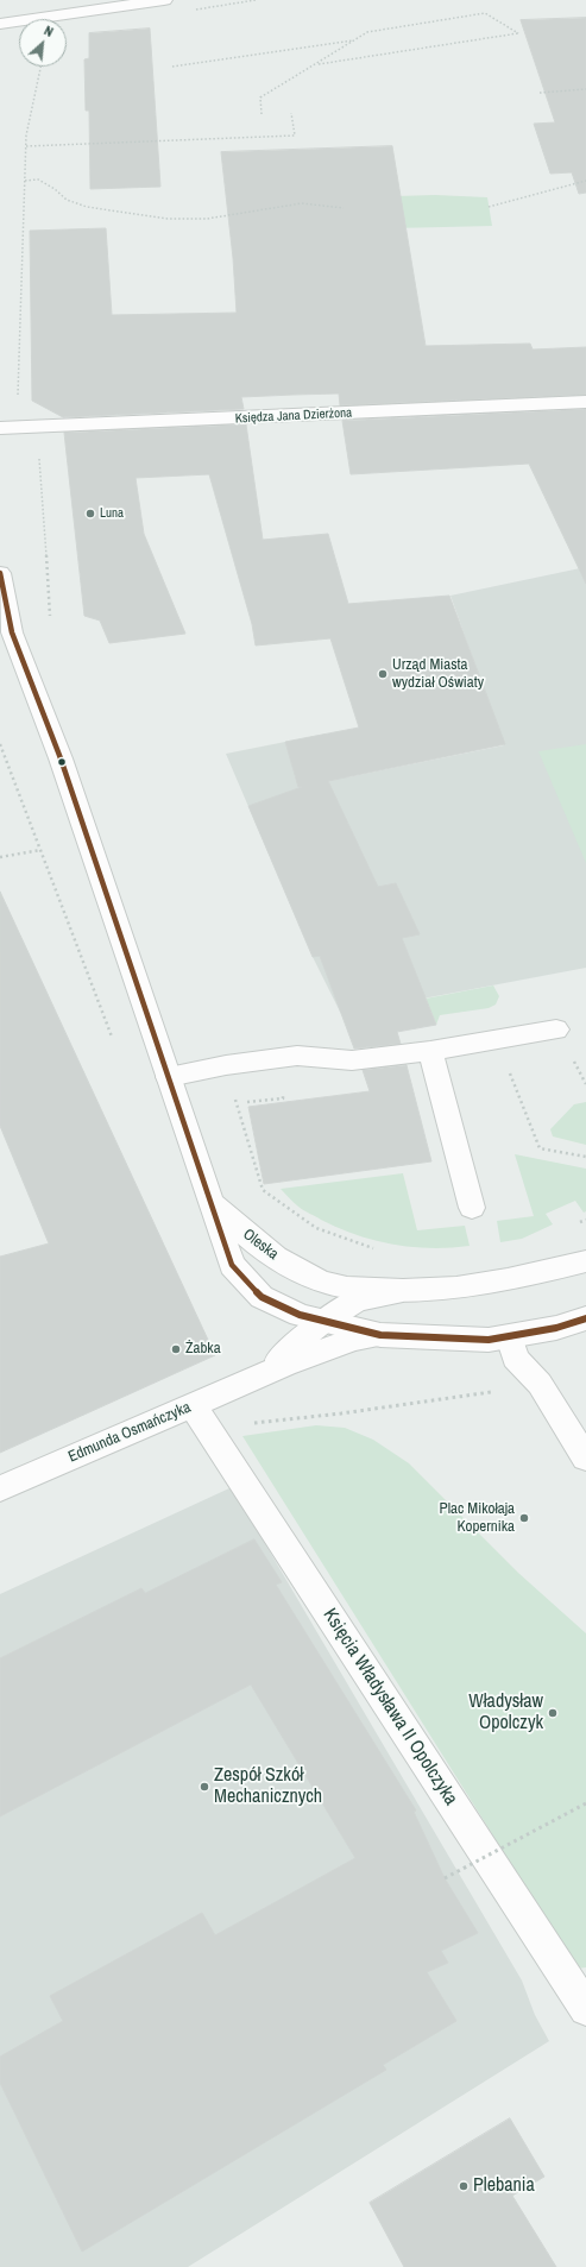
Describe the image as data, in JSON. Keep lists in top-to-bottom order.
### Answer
{
  "streets": {
    "street": [
      "Księdza Jana Dzierżona",
      "Oleska",
      "Edmunda Osmańczyka",
      "Księcia Władysława II Opolczyka"
    ]
  },
  "crossings": [
    ["Oleska", "Edmunda Osmańczyka"],
    ["Edmunda Osmańczyka", "Księcia Władysława II Opolczyka"]
  ],
  "places": [
    "Luna",
    "Urząd Miasta wydział Oświaty",
    "Żabka",
    "Plac Mikołaja Kopernika",
    "Władysław Opolczyk",
    "Zespół Szkół Mechanicznych",
    "Plebania"
  ],
  "north": "top right"
}
